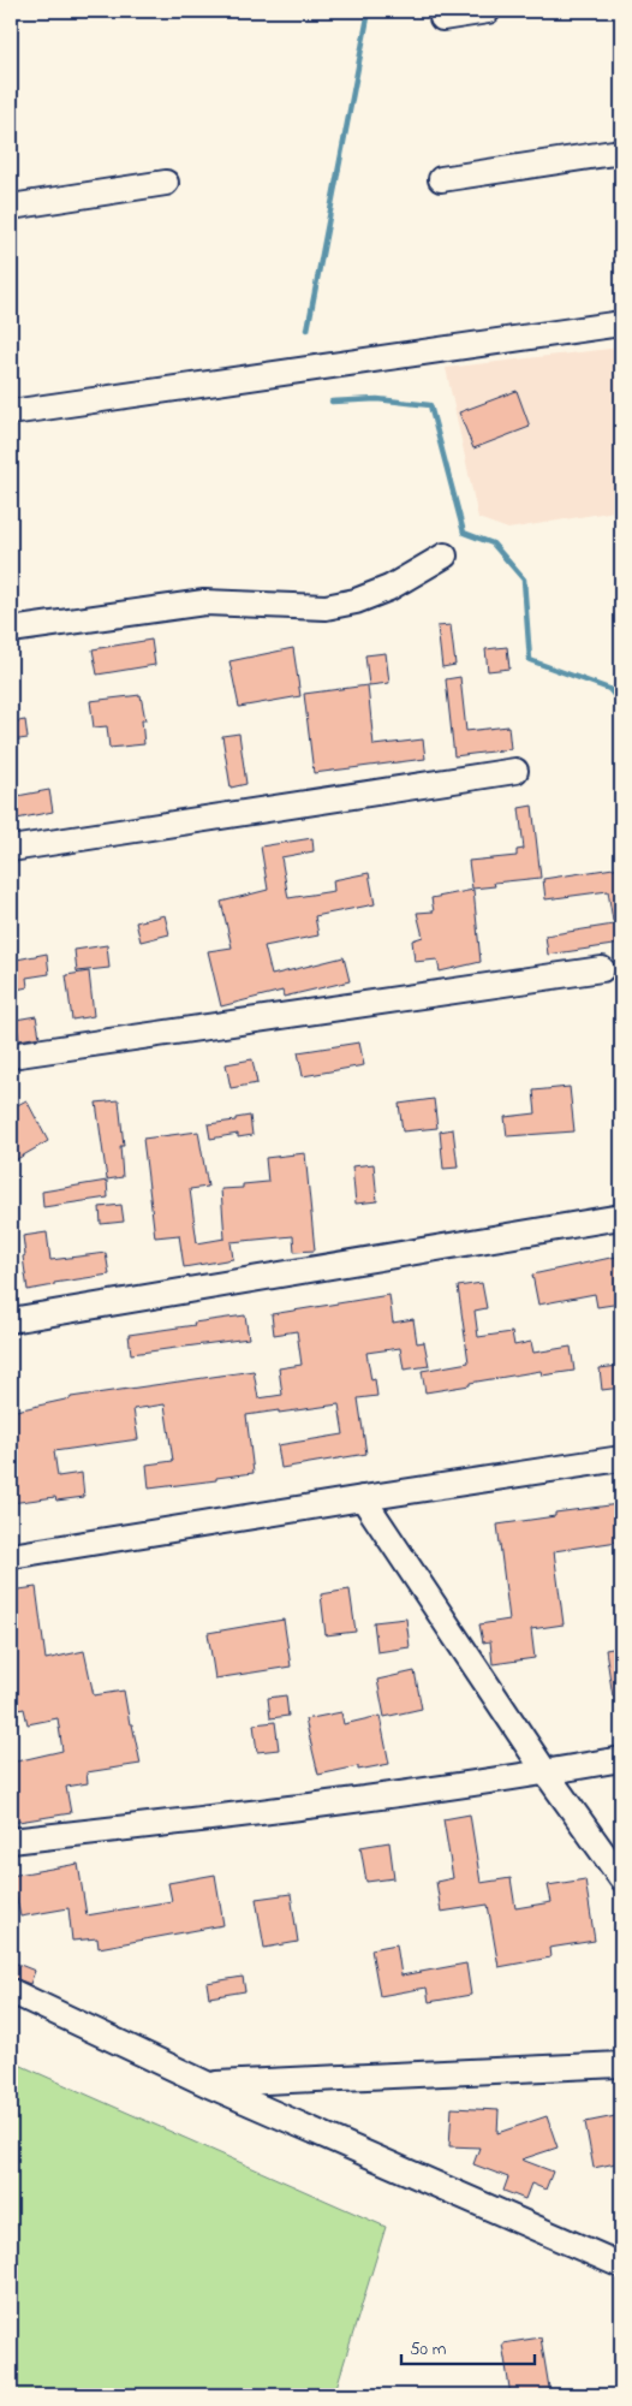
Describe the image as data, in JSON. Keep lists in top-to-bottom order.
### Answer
{
  "scale_bar": "50 m"
}
